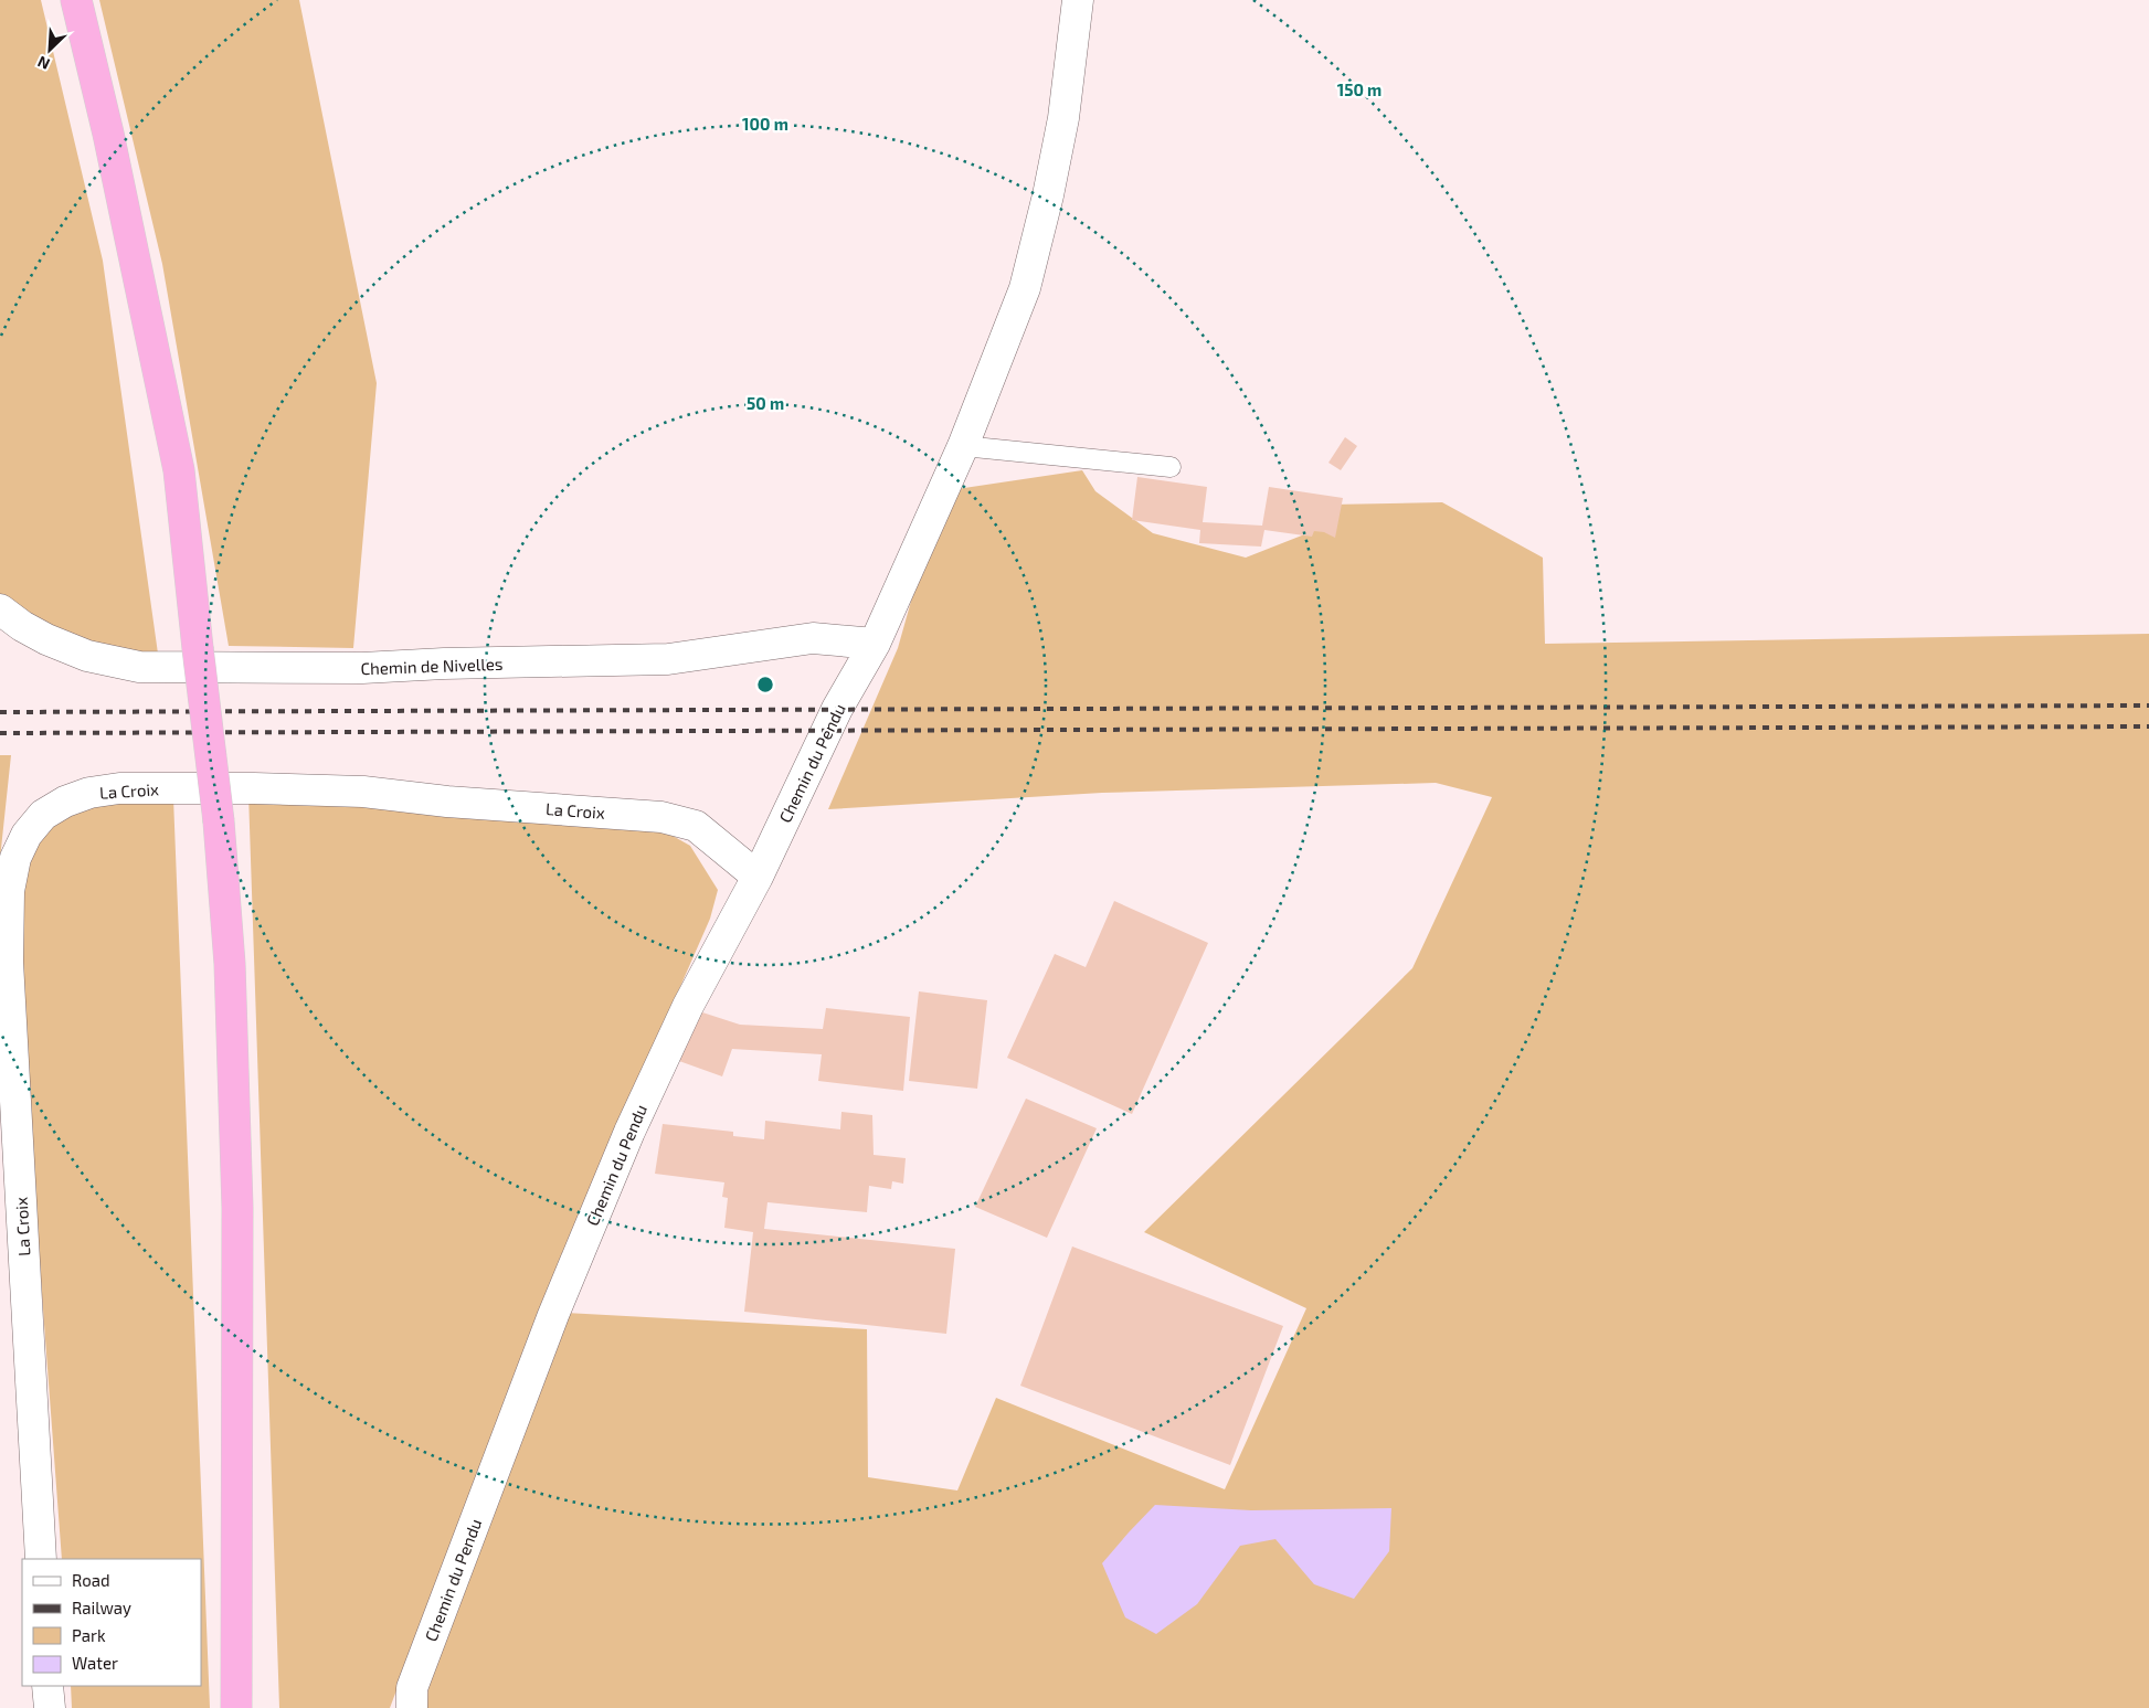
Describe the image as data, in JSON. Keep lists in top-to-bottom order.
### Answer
{
  "streets": {
    "street": ["Chemin de Nivelles", "Chemin du Pendu", "La Croix"]
  },
  "crossings": [
    ["Chemin de Nivelles", "Chemin du Pendu"],
    ["Chemin du Pendu", "La Croix"]
  ],
  "legend": [
    "Road",
    "Railway",
    "Park",
    "Water"
  ],
  "north": "bottom left",
  "rings": ["150 m", "100 m", "50 m"]
}
